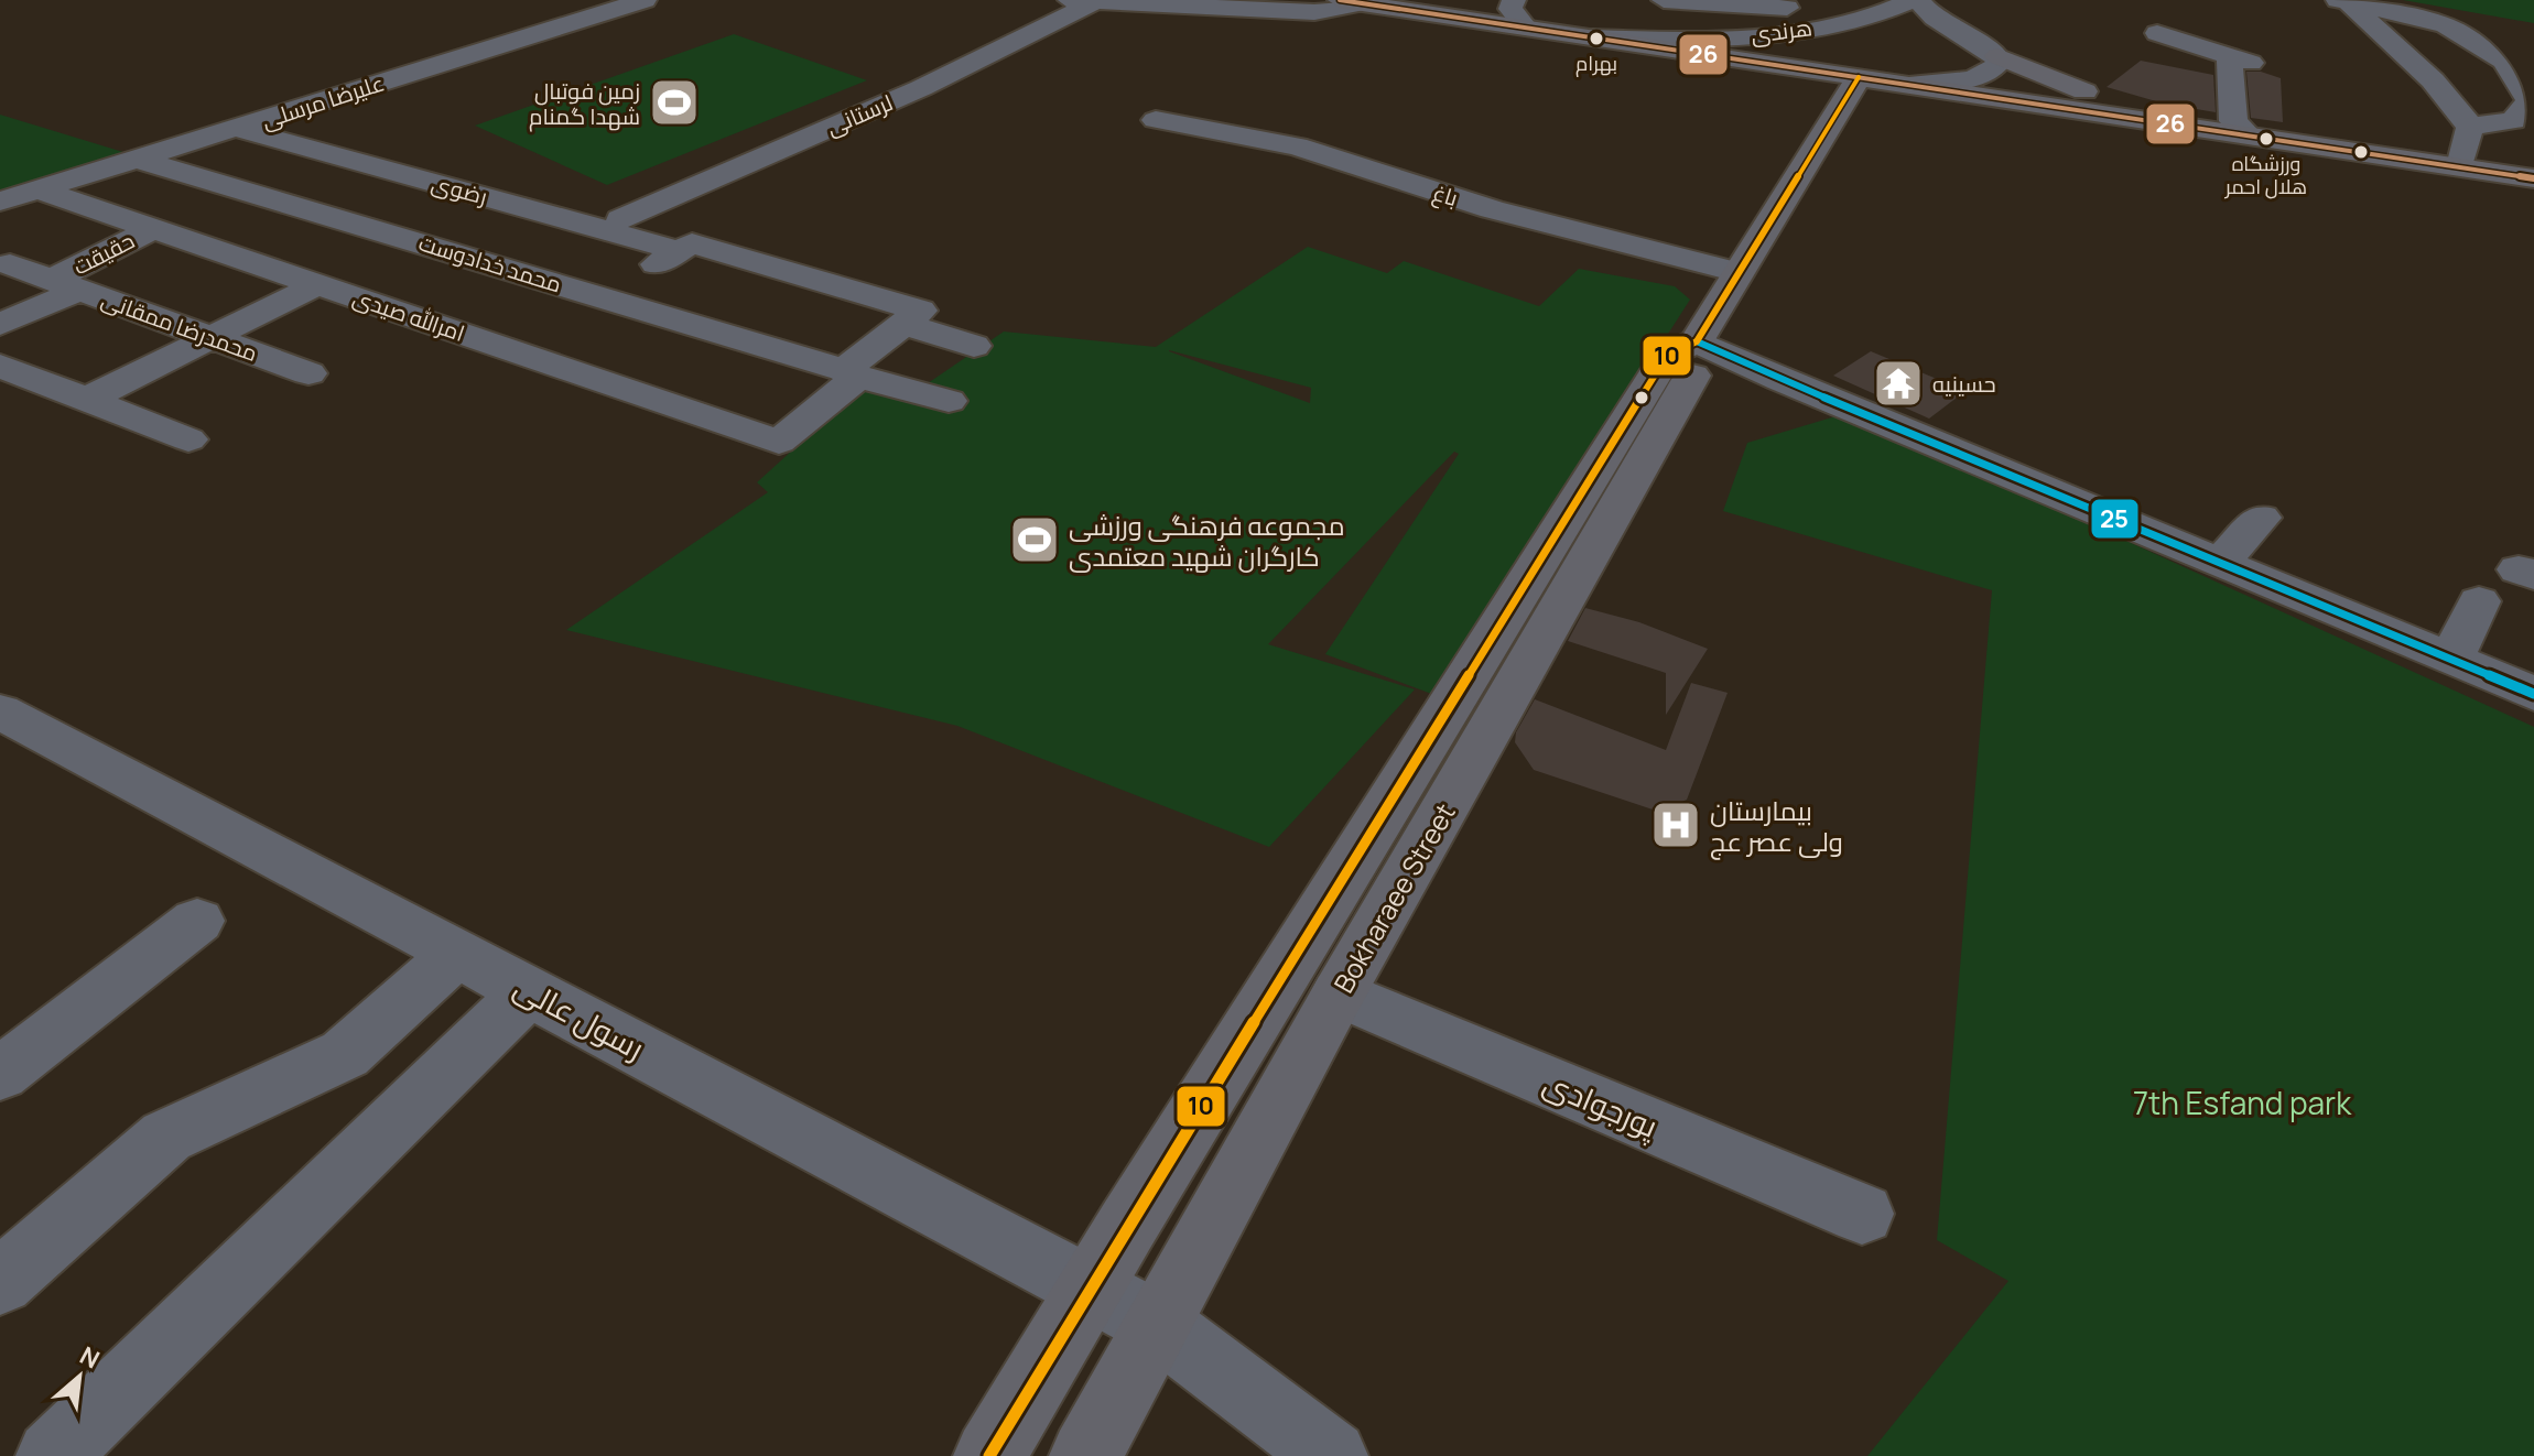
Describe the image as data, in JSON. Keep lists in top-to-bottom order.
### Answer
{
  "streets": {
    "main road": ["Bokharaee Street"],
    "street": [
      "هرندی",
      "علیرضا مرسلی",
      "لرستانی",
      "رضوی",
      "باغ",
      "حقیقت",
      "محمد خدادوست",
      "امرالله صیدی",
      "محمدرضا ممقانی",
      "رسول عالی",
      "پورجوادی"
    ]
  },
  "crossings": [
    ["علیرضا مرسلی", "رضوی"],
    ["علیرضا مرسلی", "محمد خدادوست"],
    ["علیرضا مرسلی", "امرالله صیدی"],
    ["باغ", "Bokharaee Street"],
    ["حقیقت", "امرالله صیدی"],
    ["حقیقت", "محمدرضا ممقانی"],
    ["محمد خدادوست", "امرالله صیدی"],
    ["Bokharaee Street", "رسول عالی"],
    ["Bokharaee Street", "پورجوادی"]
  ],
  "parks": ["7th Esfand park"],
  "places": {
    "other": ["بهرام", "ورزشگاه هلال احمر"],
    "sports": ["زمین فوتبال شهدا گمنام", "مجموعه فرهنگی ورزشی کارگران شهید معتمدی"],
    "temple": ["حسینیه"],
    "hospital": ["بیمارستان ولی عصر عج"]
  },
  "lines": ["transit line 26", "transit line 10", "transit line 25"],
  "north": "top right"
}
